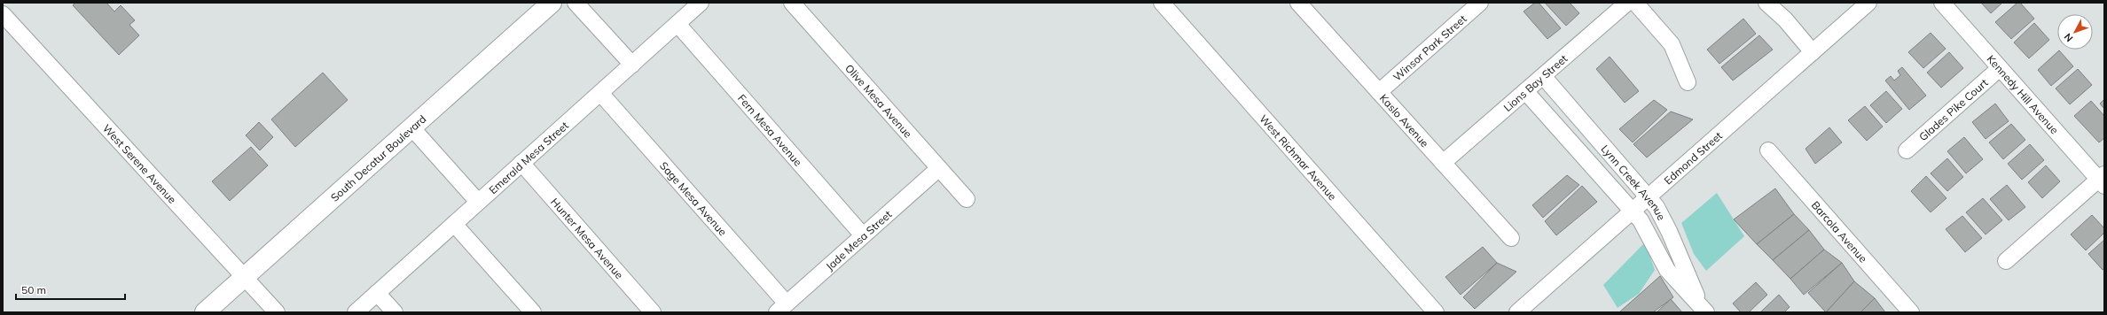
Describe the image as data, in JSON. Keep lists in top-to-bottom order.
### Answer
{
  "streets": {
    "main road": ["South Decatur Boulevard"],
    "street": [
      "Winsor Park Street",
      "Lions Bay Street",
      "Kennedy Hill Avenue",
      "Olive Mesa Avenue",
      "Glades Pike Court",
      "Kaslo Avenue",
      "Fern Mesa Avenue",
      "Emerald Mesa Street",
      "West Richmar Avenue",
      "Edmond Street",
      "West Serene Avenue",
      "Lynn Creek Avenue",
      "Sage Mesa Avenue",
      "Barcola Avenue",
      "Hunter Mesa Avenue",
      "Jade Mesa Street"
    ]
  },
  "crossings": [
    ["Winsor Park Street", "Kaslo Avenue"],
    ["Lions Bay Street", "Kaslo Avenue"],
    ["Lions Bay Street", "Lynn Creek Avenue"],
    ["Kennedy Hill Avenue", "Glades Pike Court"],
    ["Olive Mesa Avenue", "Jade Mesa Street"],
    ["Fern Mesa Avenue", "Emerald Mesa Street"],
    ["Fern Mesa Avenue", "Jade Mesa Street"],
    ["South Decatur Boulevard", "West Serene Avenue"],
    ["Emerald Mesa Street", "Sage Mesa Avenue"],
    ["Emerald Mesa Street", "Hunter Mesa Avenue"],
    ["Edmond Street", "Lynn Creek Avenue"],
    ["Sage Mesa Avenue", "Jade Mesa Street"]
  ],
  "scale_bar": "50 m",
  "north": "bottom left"
}
